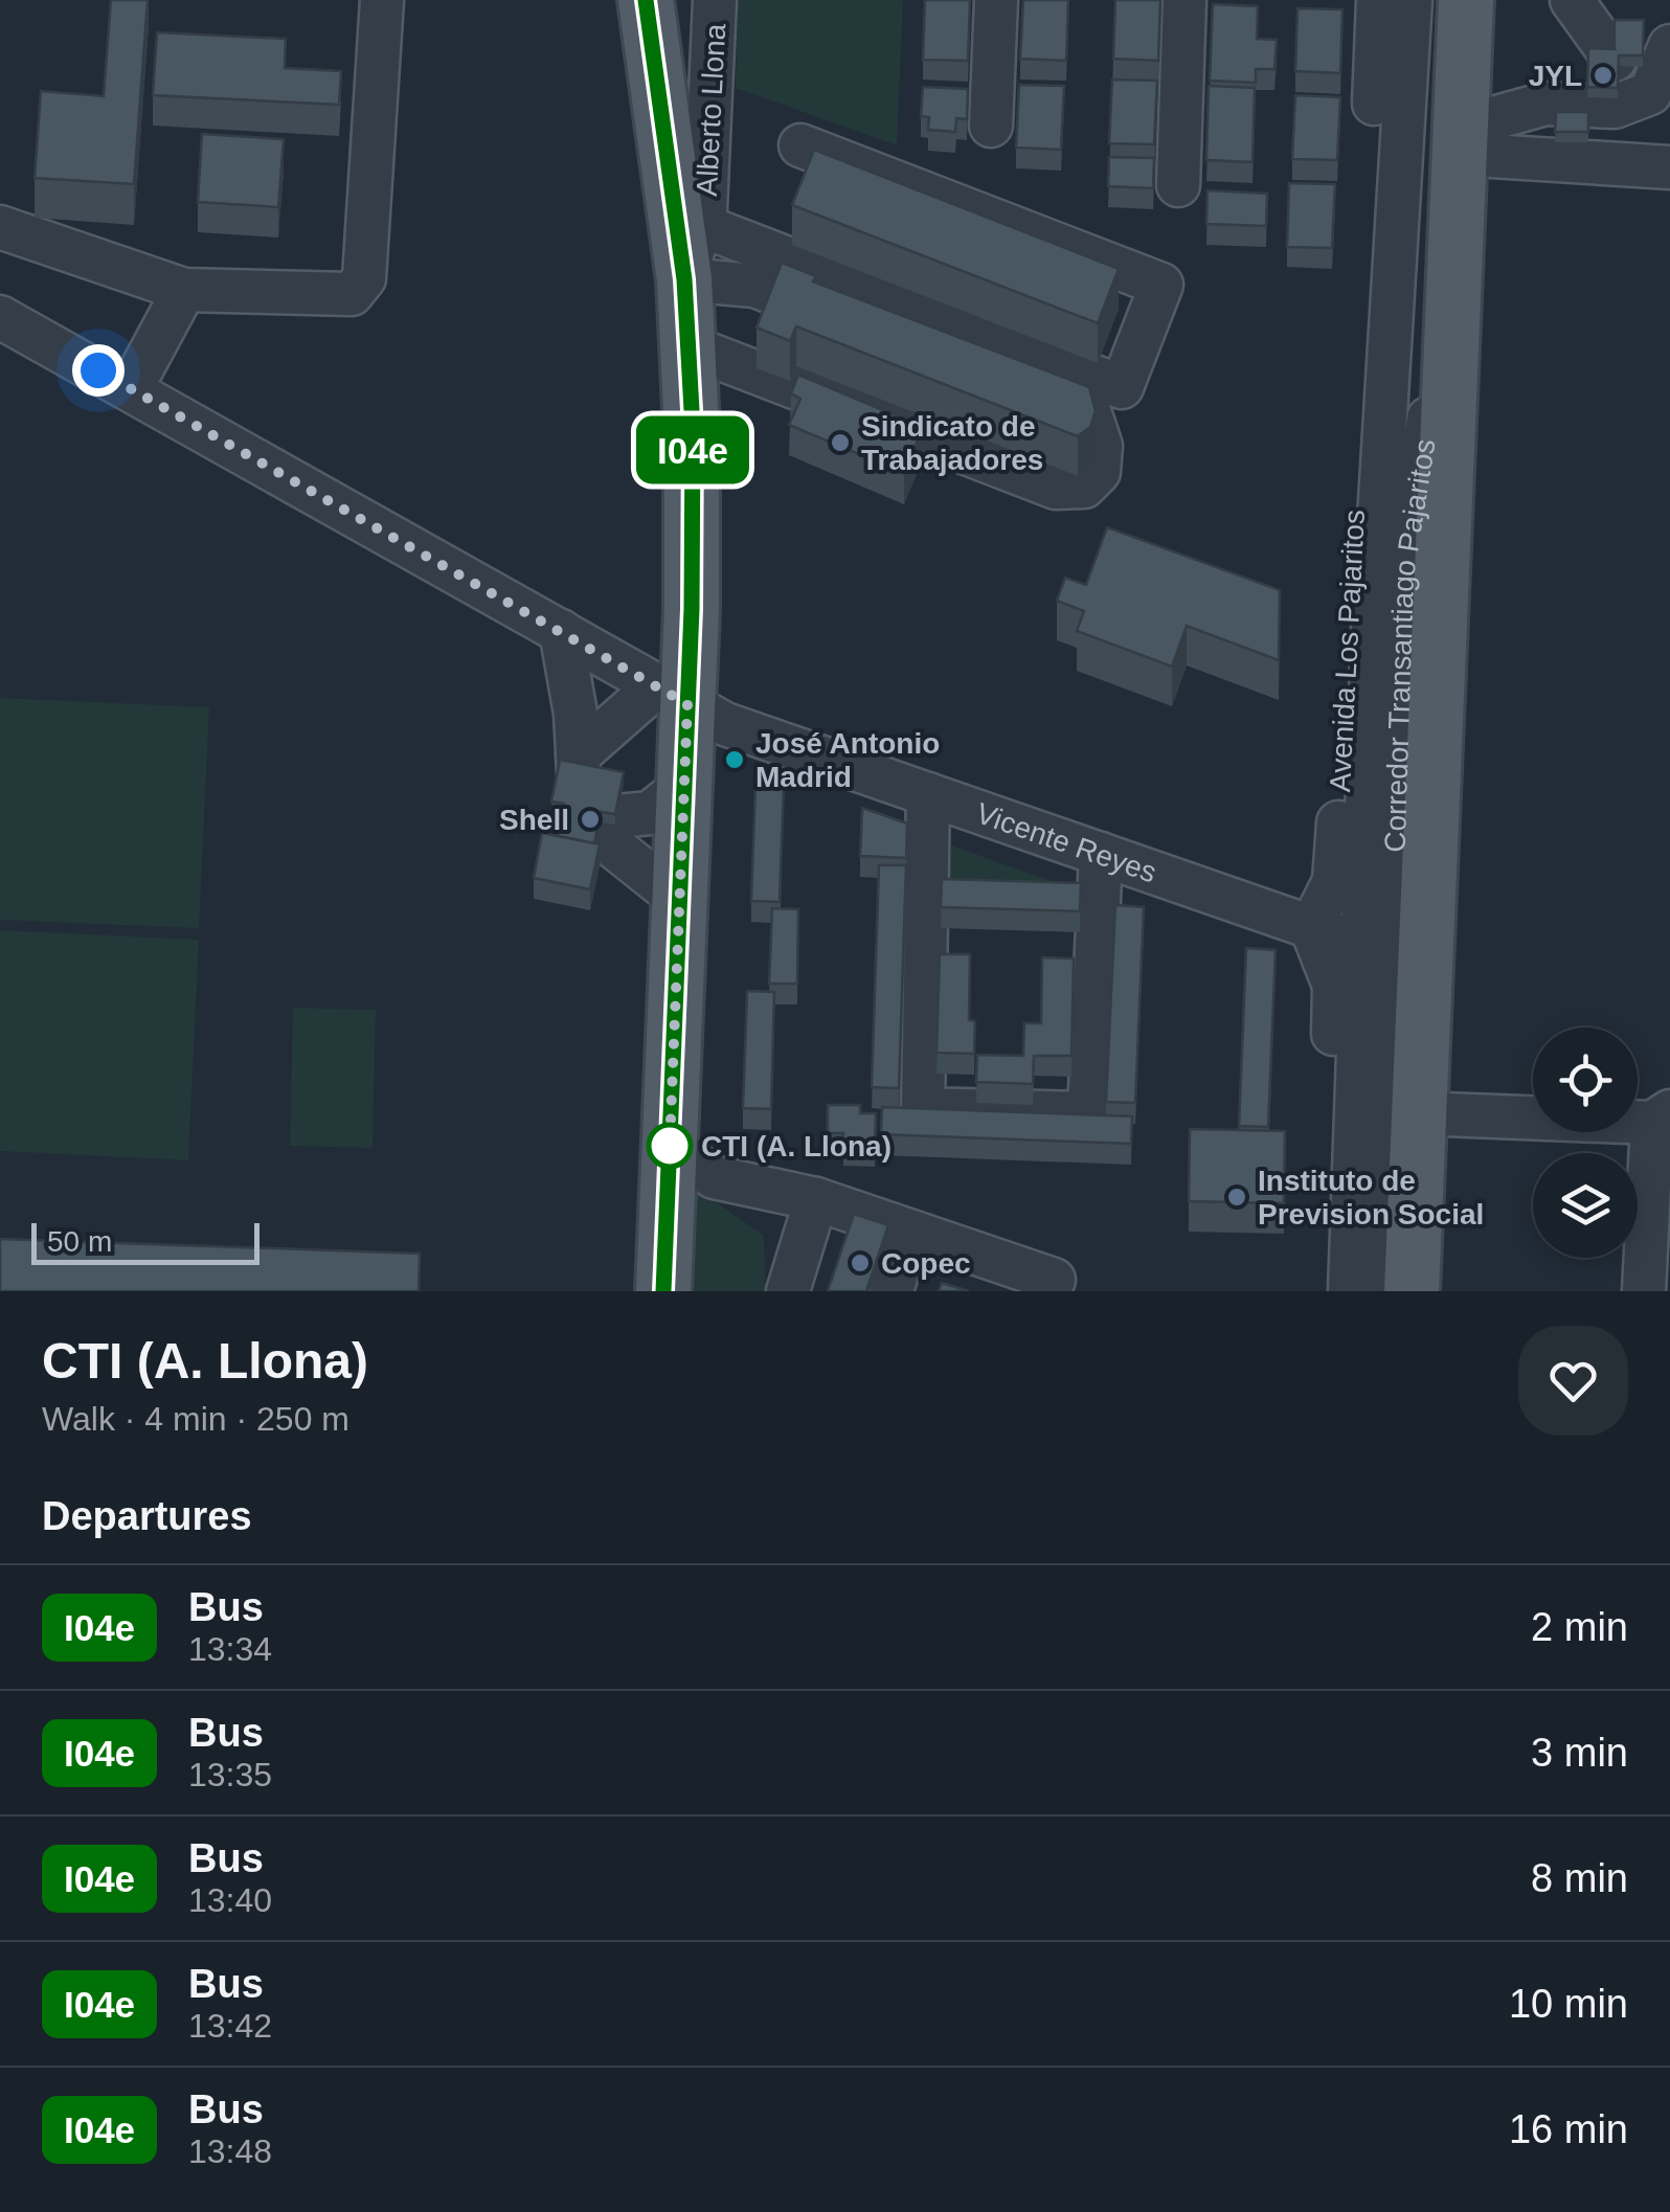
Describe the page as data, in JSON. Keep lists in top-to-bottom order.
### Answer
{
  "streets": {
    "main road": ["Alberto Llona"],
    "street": ["Corredor Transantiago Pajaritos", "Avenida Los Pajaritos", "Vicente Reyes"]
  },
  "crossings": [
    ["Alberto Llona", "Vicente Reyes"],
    ["Corredor Transantiago Pajaritos", "Vicente Reyes"],
    ["Avenida Los Pajaritos", "Vicente Reyes"]
  ],
  "places": [
    "JYL",
    "Sindicato de Trabajadores",
    "José Antonio Madrid",
    "Shell",
    "CTI (A. Llona)",
    "Instituto de Prevision Social",
    "Copec"
  ],
  "lines": ["bus line I04e"],
  "scale_bar": "50 m",
  "page": {
    "on_map": "I04e",
    "scale": "50 m",
    "heading": [
      ["CTI (A. Llona)", "Walk · 4 min · 250 m"],
      "Departures"
    ],
    "list": [
      {
        "mark": "I04e",
        "name": "Bus",
        "note": "13:34",
        "value": "2 min"
      },
      {
        "mark": "I04e",
        "name": "Bus",
        "note": "13:35",
        "value": "3 min"
      },
      {
        "mark": "I04e",
        "name": "Bus",
        "note": "13:40",
        "value": "8 min"
      },
      {
        "mark": "I04e",
        "name": "Bus",
        "note": "13:42",
        "value": "10 min"
      },
      {
        "mark": "I04e",
        "name": "Bus",
        "note": "13:48",
        "value": "16 min"
      }
    ]
  }
}
